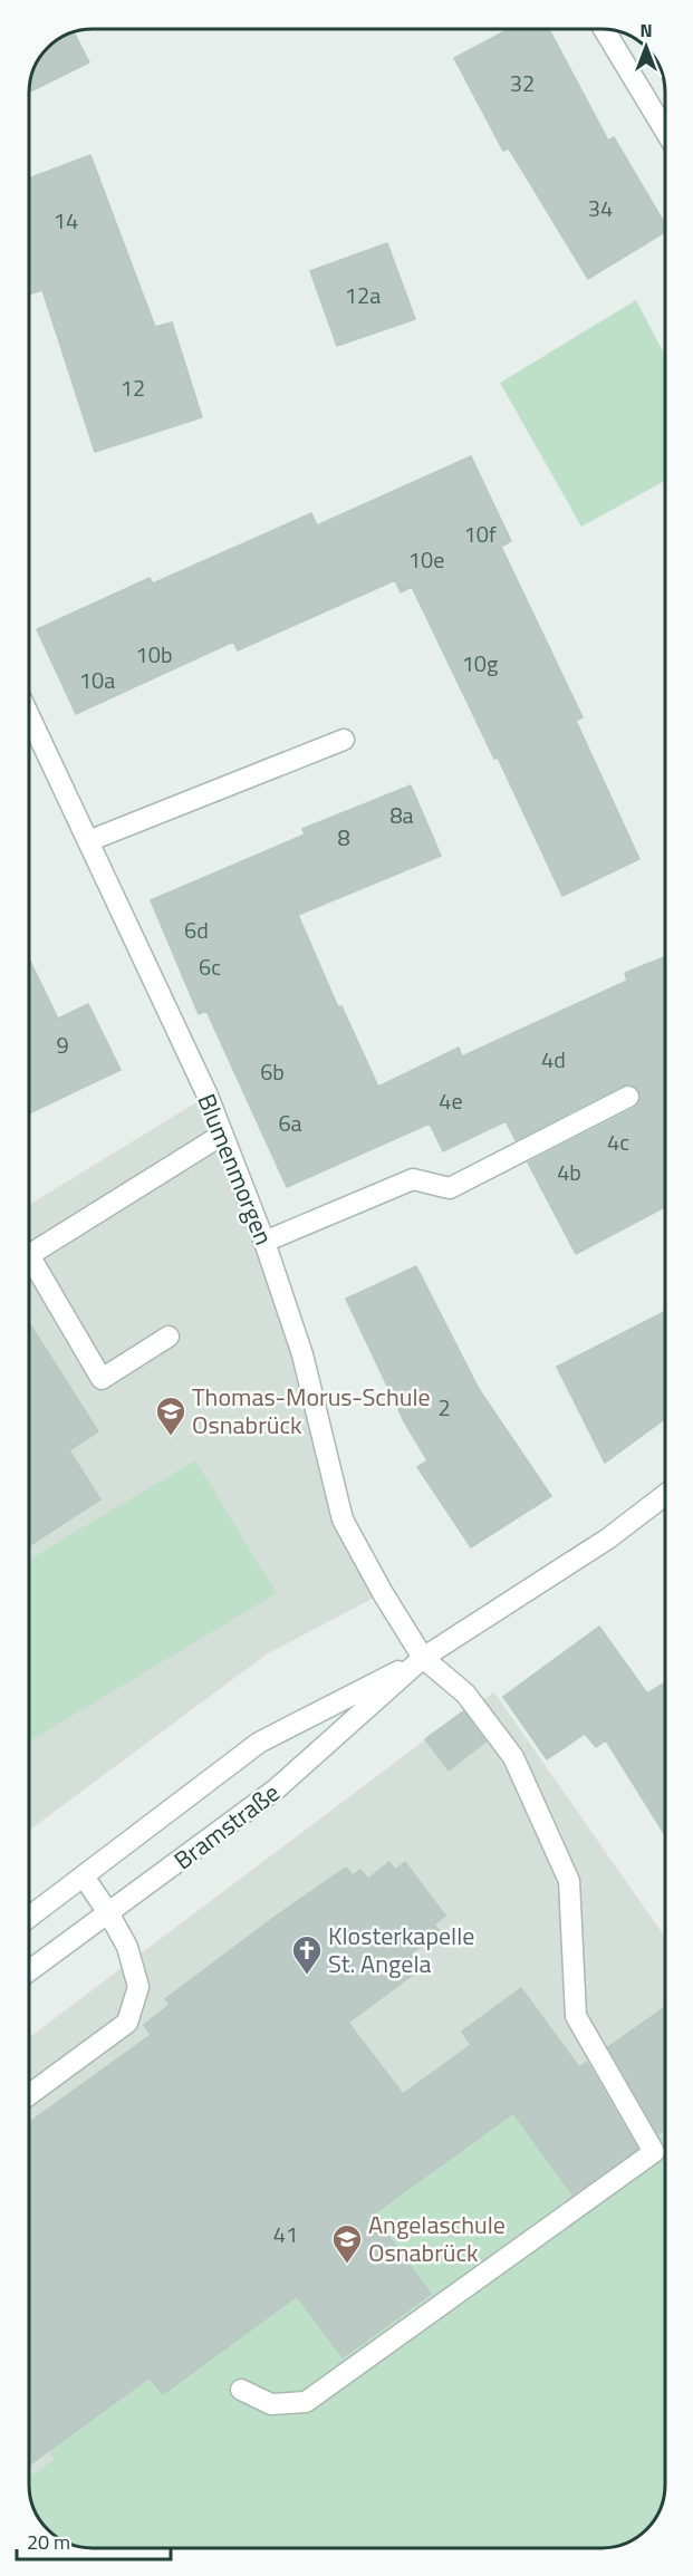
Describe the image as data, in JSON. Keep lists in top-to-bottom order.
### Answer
{
  "streets": {
    "street": ["Blumenmorgen", "Bramstraße"]
  },
  "crossings": [
    ["Blumenmorgen", "Bramstraße"]
  ],
  "places": {
    "school or university": ["Thomas-Morus-Schule Osnabrück", "Angelaschule Osnabrück"],
    "church": ["Klosterkapelle St. Angela"]
  },
  "house_numbers": [
    "32",
    "34",
    "14",
    "12a",
    "12",
    "10f",
    "10e",
    "10b",
    "10g",
    "10a",
    "8a",
    "8",
    "6d",
    "6c",
    "9",
    "4d",
    "6b",
    "4e",
    "6a",
    "4c",
    "4b",
    "2",
    "41"
  ],
  "scale_bar": "20 m",
  "north": "top"
}
